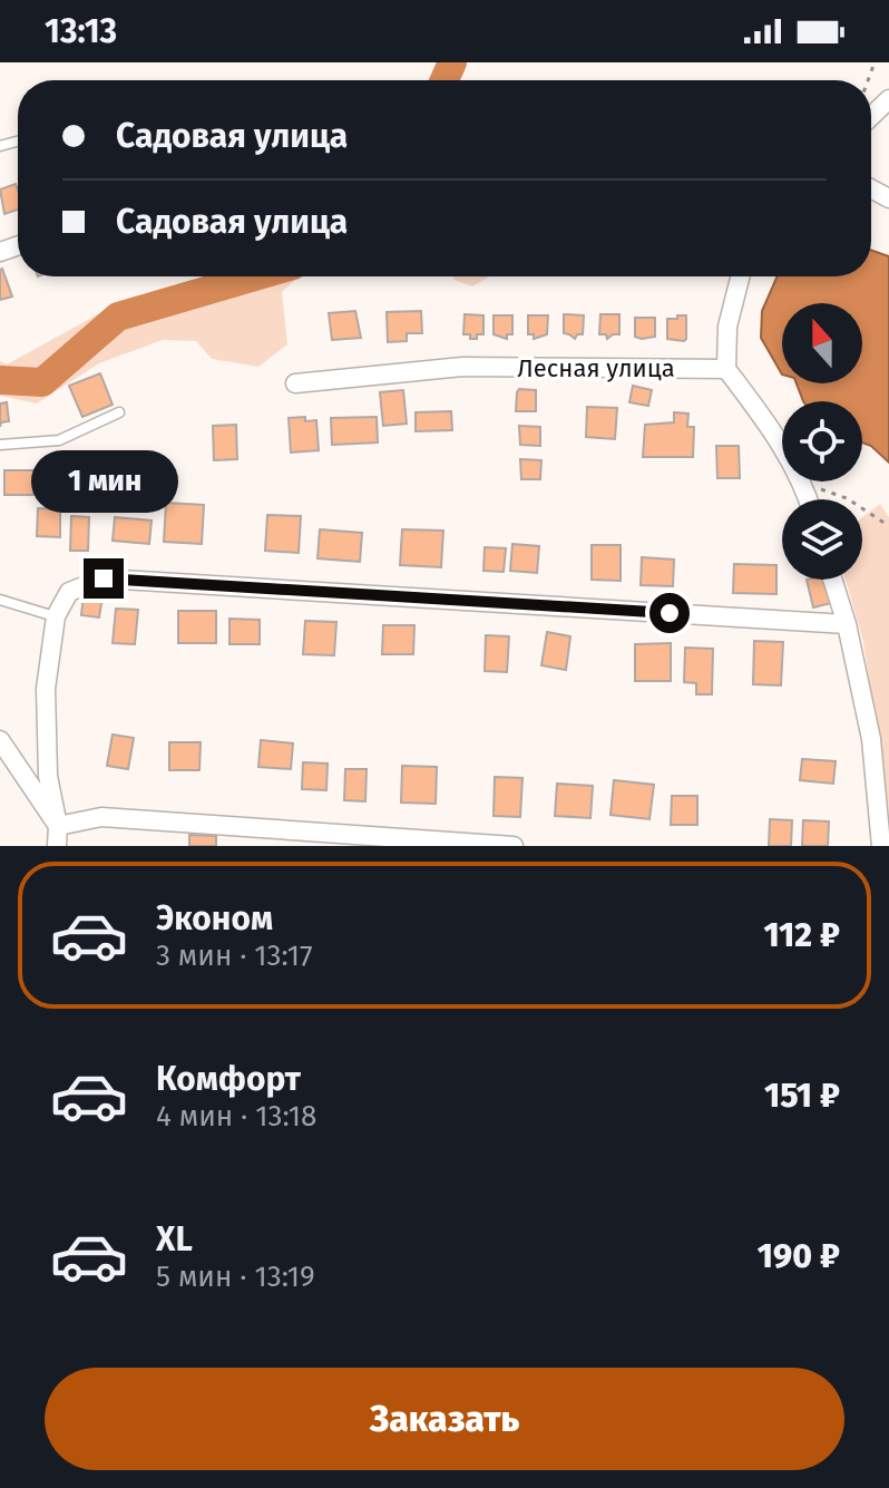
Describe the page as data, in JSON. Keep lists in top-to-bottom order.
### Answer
{
  "streets": {
    "street": ["Лесная улица"]
  },
  "north": "top",
  "page": {
    "status": "13:13",
    "banner": ["Садовая улица", "Садовая улица"],
    "bubble": "1 мин",
    "list": [
      {
        "name": "Эконом",
        "note": "3 мин · 13:17",
        "value": "112 ₽"
      },
      {
        "name": "Комфорт",
        "note": "4 мин · 13:18",
        "value": "151 ₽"
      },
      {
        "name": "XL",
        "note": "5 мин · 13:19",
        "value": "190 ₽"
      }
    ],
    "buttons": "Заказать"
  }
}
